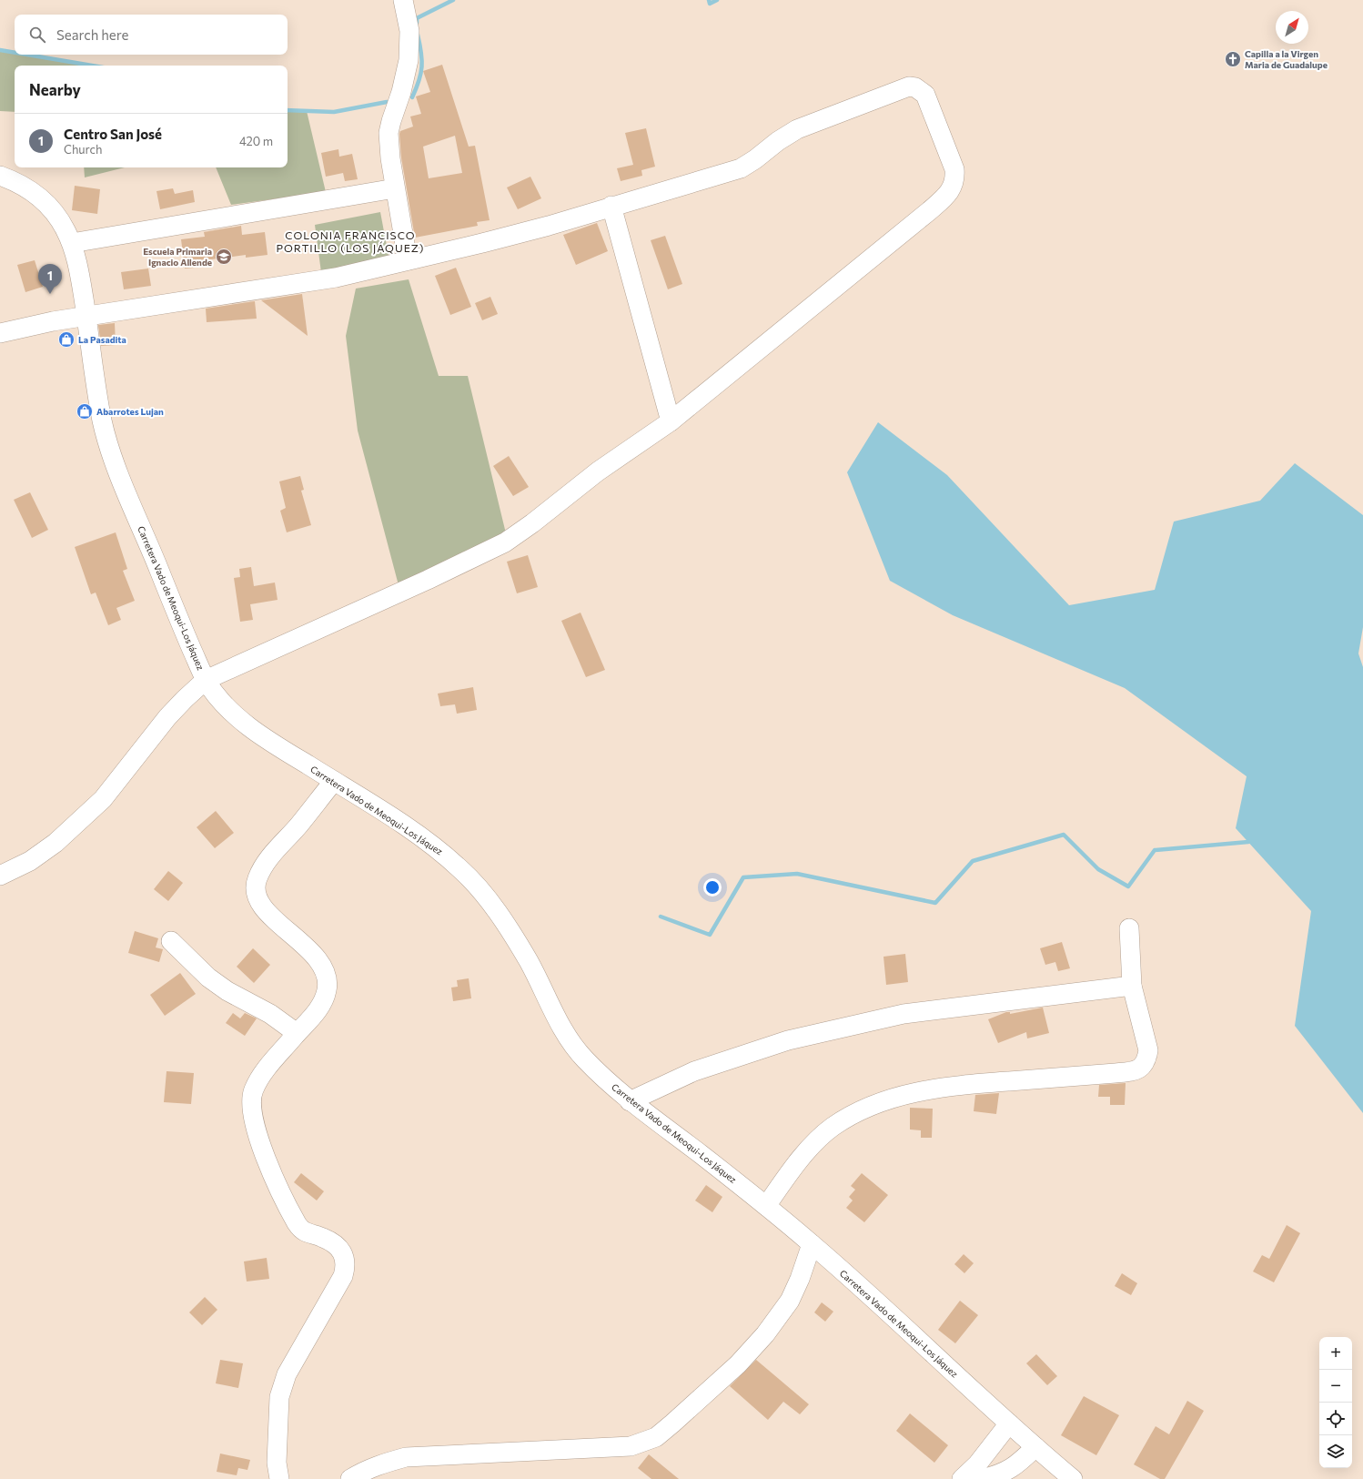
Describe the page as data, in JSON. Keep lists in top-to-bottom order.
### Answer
{
  "streets": {
    "street": ["Carretera Vado de Meoqui-Los Jáquez"]
  },
  "districts": ["COLONIA FRANCISCO PORTILLO (LOS JÁQUEZ)"],
  "places": {
    "church": ["Capilla a la Virgen Maria de Guadalupe"],
    "school or university": ["Escuela Primaria Ignacio Allende"],
    "shop": ["La Pasadita", "Abarrotes Lujan"]
  },
  "north": "top right",
  "page": {
    "search": "Search here",
    "heading": "Nearby",
    "list": [
      {
        "mark": "1",
        "name": "Centro San José",
        "note": "Church",
        "value": "420 m"
      }
    ],
    "pins": "1",
    "map_buttons": ["+", "−"]
  }
}
